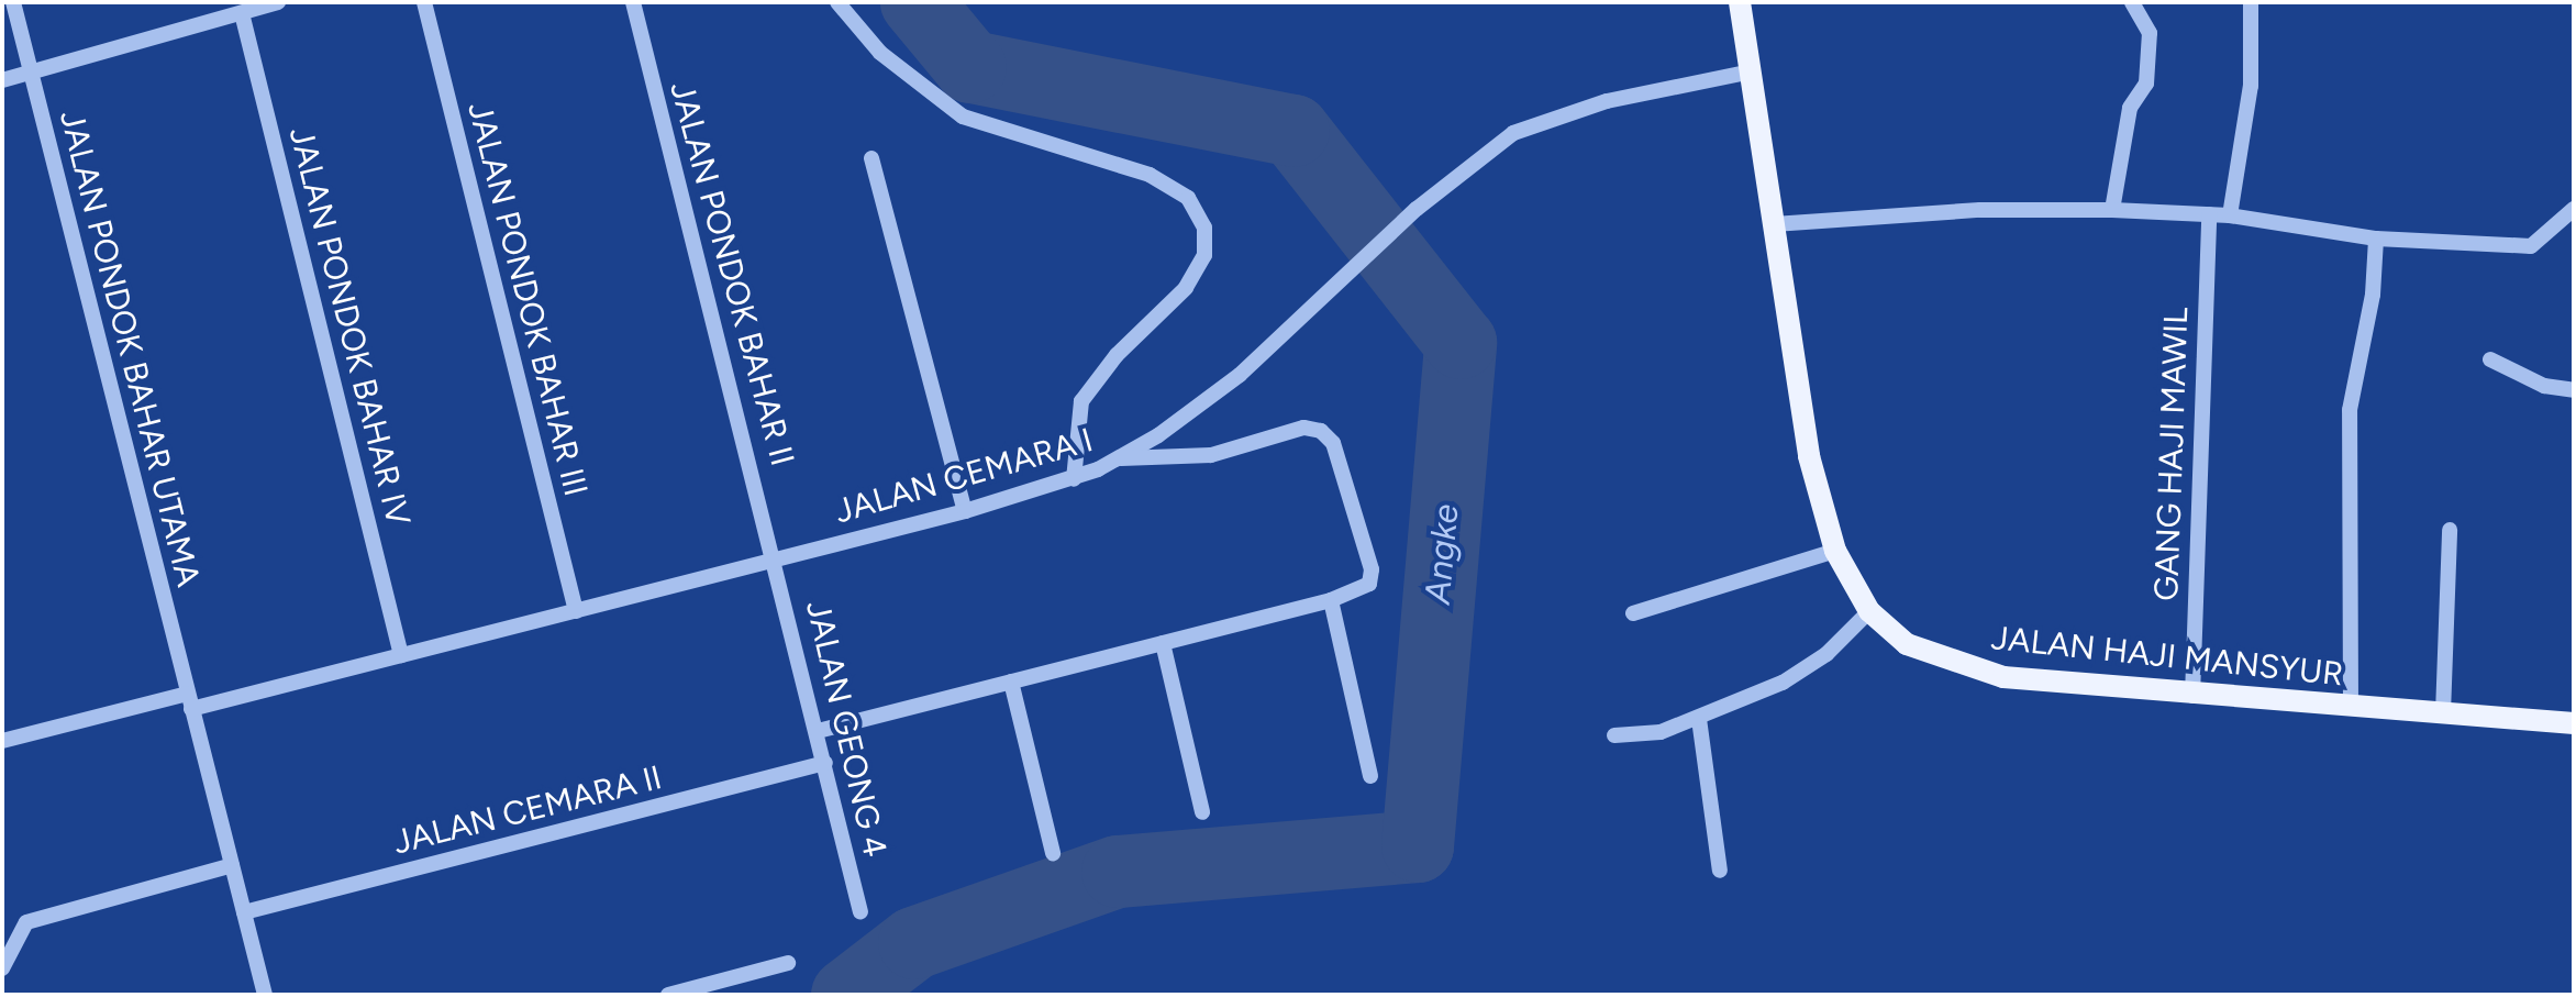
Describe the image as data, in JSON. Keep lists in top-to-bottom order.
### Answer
{
  "streets": {
    "main road": ["JALAN HAJI MANSYUR"],
    "street": [
      "JALAN PONDOK BAHAR II",
      "JALAN PONDOK BAHAR III",
      "JALAN PONDOK BAHAR IV",
      "JALAN PONDOK BAHAR UTAMA",
      "GANG HAJI MAWIL",
      "JALAN CEMARA I",
      "JALAN GEONG 4",
      "JALAN CEMARA II"
    ]
  },
  "crossings": [
    ["JALAN PONDOK BAHAR II", "JALAN CEMARA I"],
    ["JALAN PONDOK BAHAR II", "JALAN GEONG 4"],
    ["JALAN PONDOK BAHAR III", "JALAN CEMARA I"],
    ["JALAN PONDOK BAHAR IV", "JALAN CEMARA I"],
    ["JALAN PONDOK BAHAR UTAMA", "JALAN CEMARA I"],
    ["JALAN PONDOK BAHAR UTAMA", "JALAN CEMARA II"],
    ["GANG HAJI MAWIL", "JALAN HAJI MANSYUR"],
    ["JALAN CEMARA I", "JALAN HAJI MANSYUR"],
    ["JALAN CEMARA I", "JALAN GEONG 4"],
    ["JALAN GEONG 4", "JALAN CEMARA II"]
  ],
  "water": ["Angke"]
}
